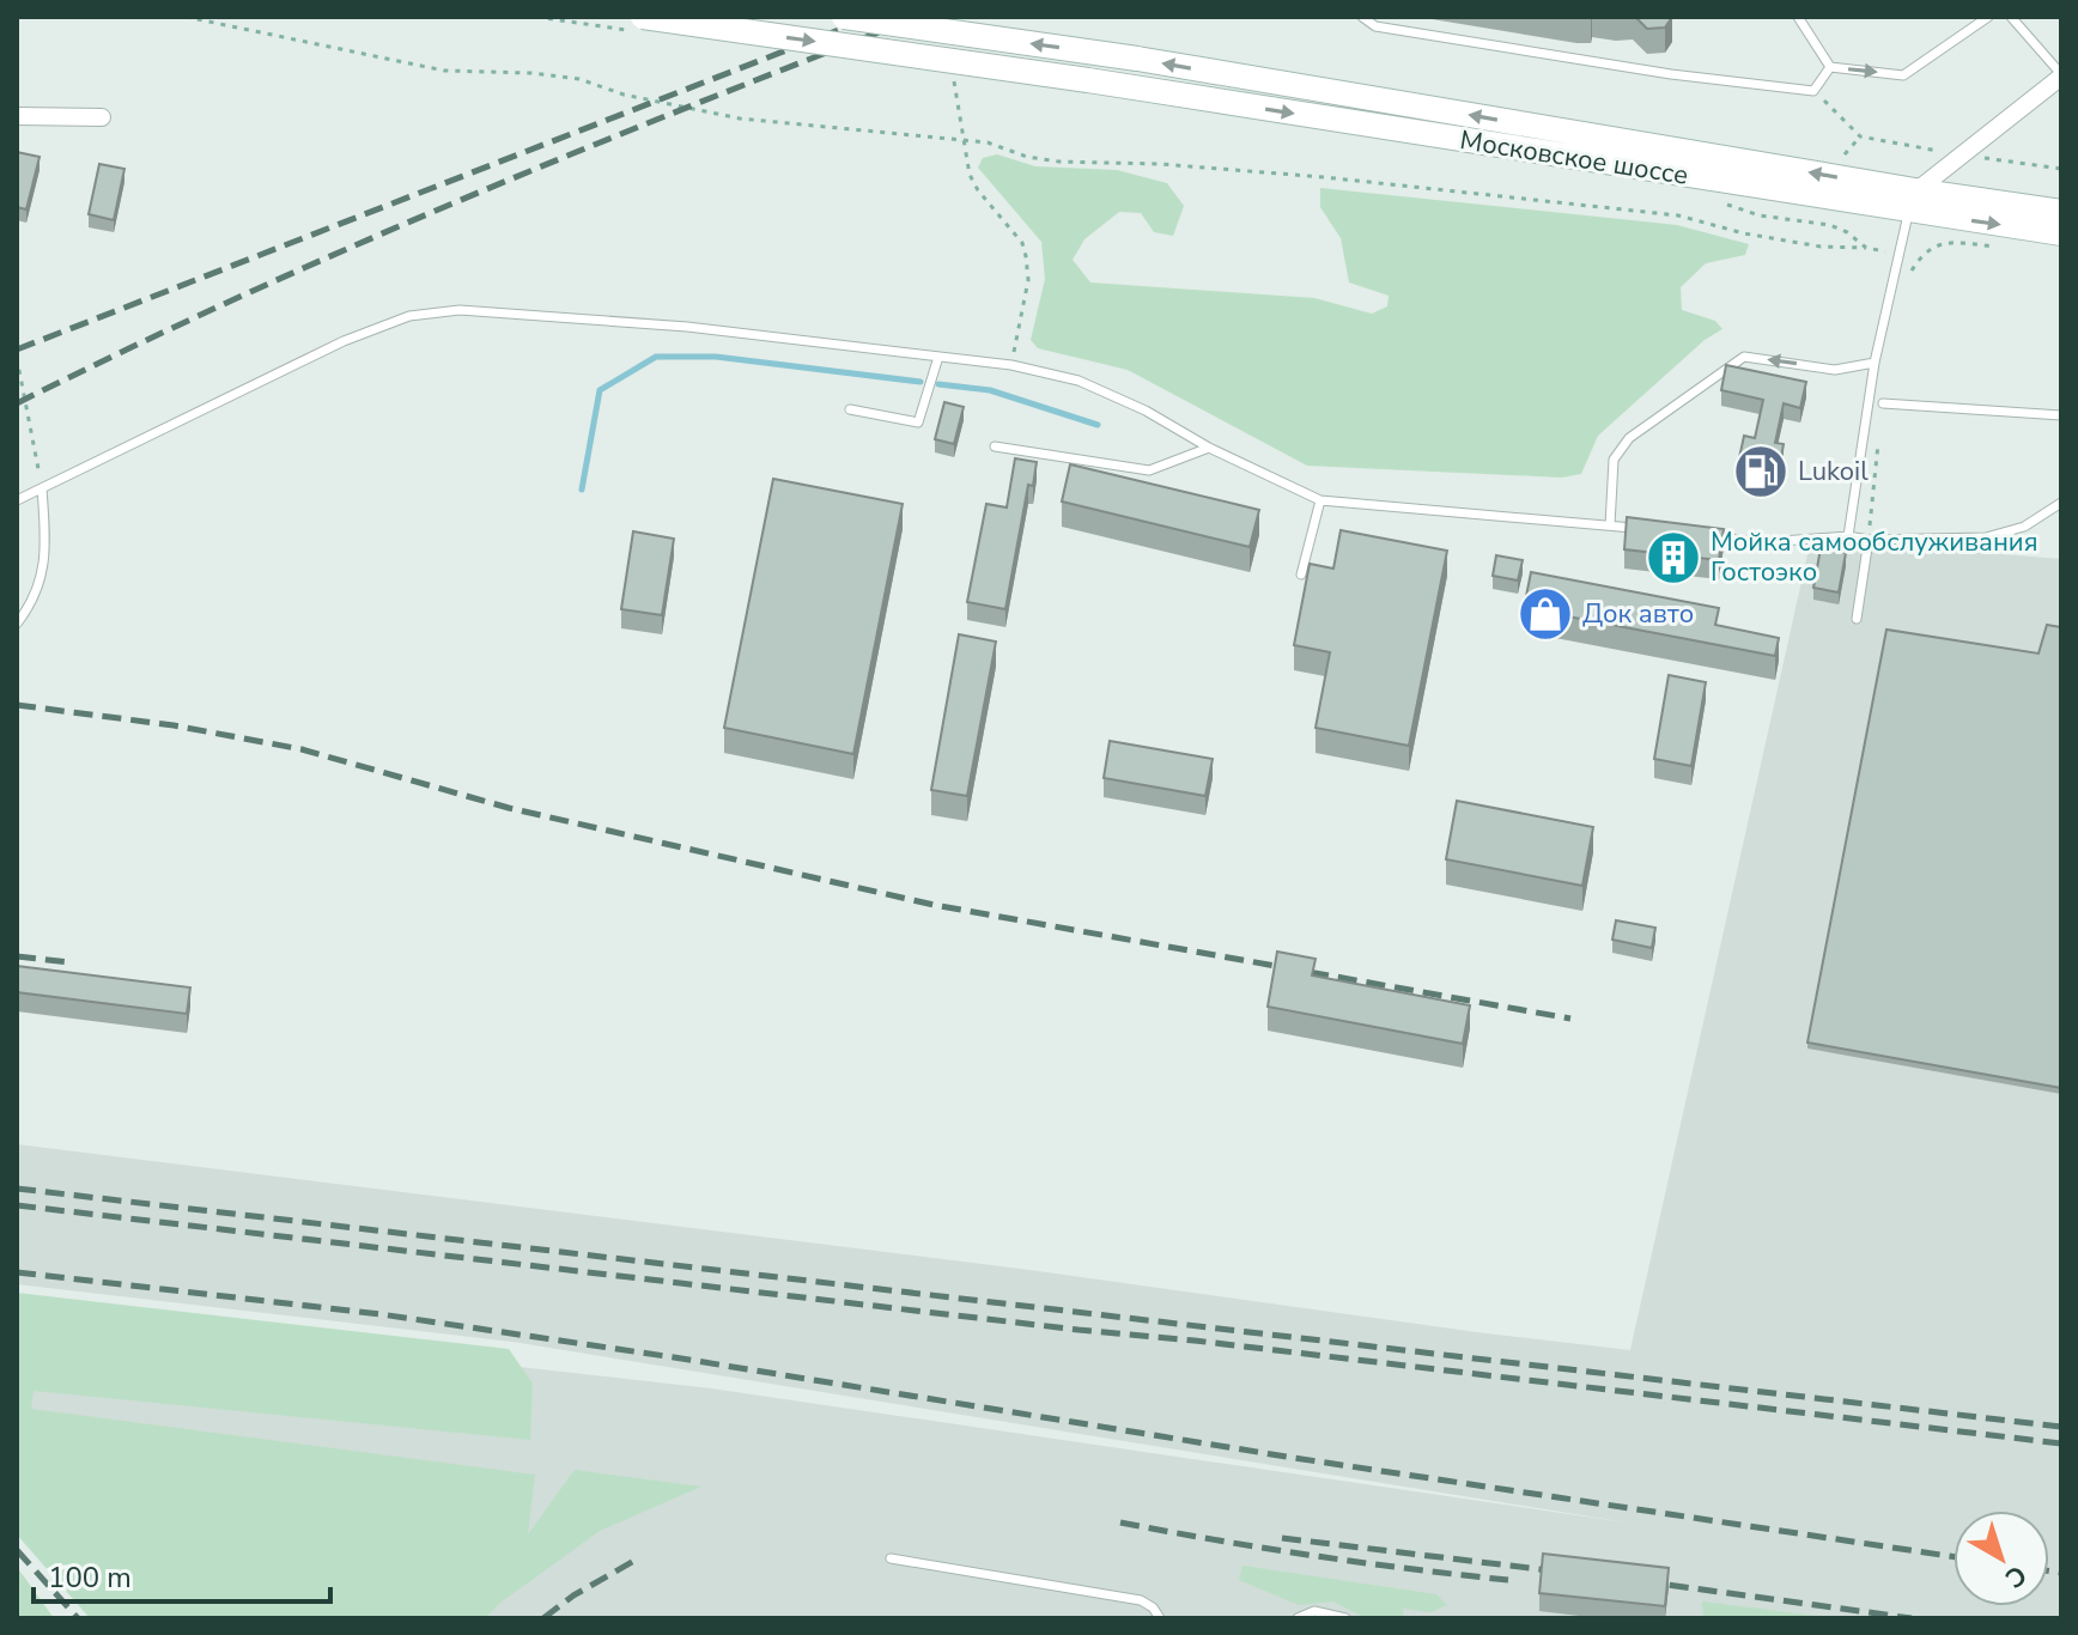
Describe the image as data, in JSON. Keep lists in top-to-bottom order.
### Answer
{
  "streets": {
    "main road": ["Московское шоссе"]
  },
  "places": {
    "fuel station": ["Lukoil"],
    "building": ["Мойка самообслуживания Гостоэко"],
    "shop": ["Док авто"]
  },
  "scale_bar": "100 m",
  "north": "bottom right"
}
